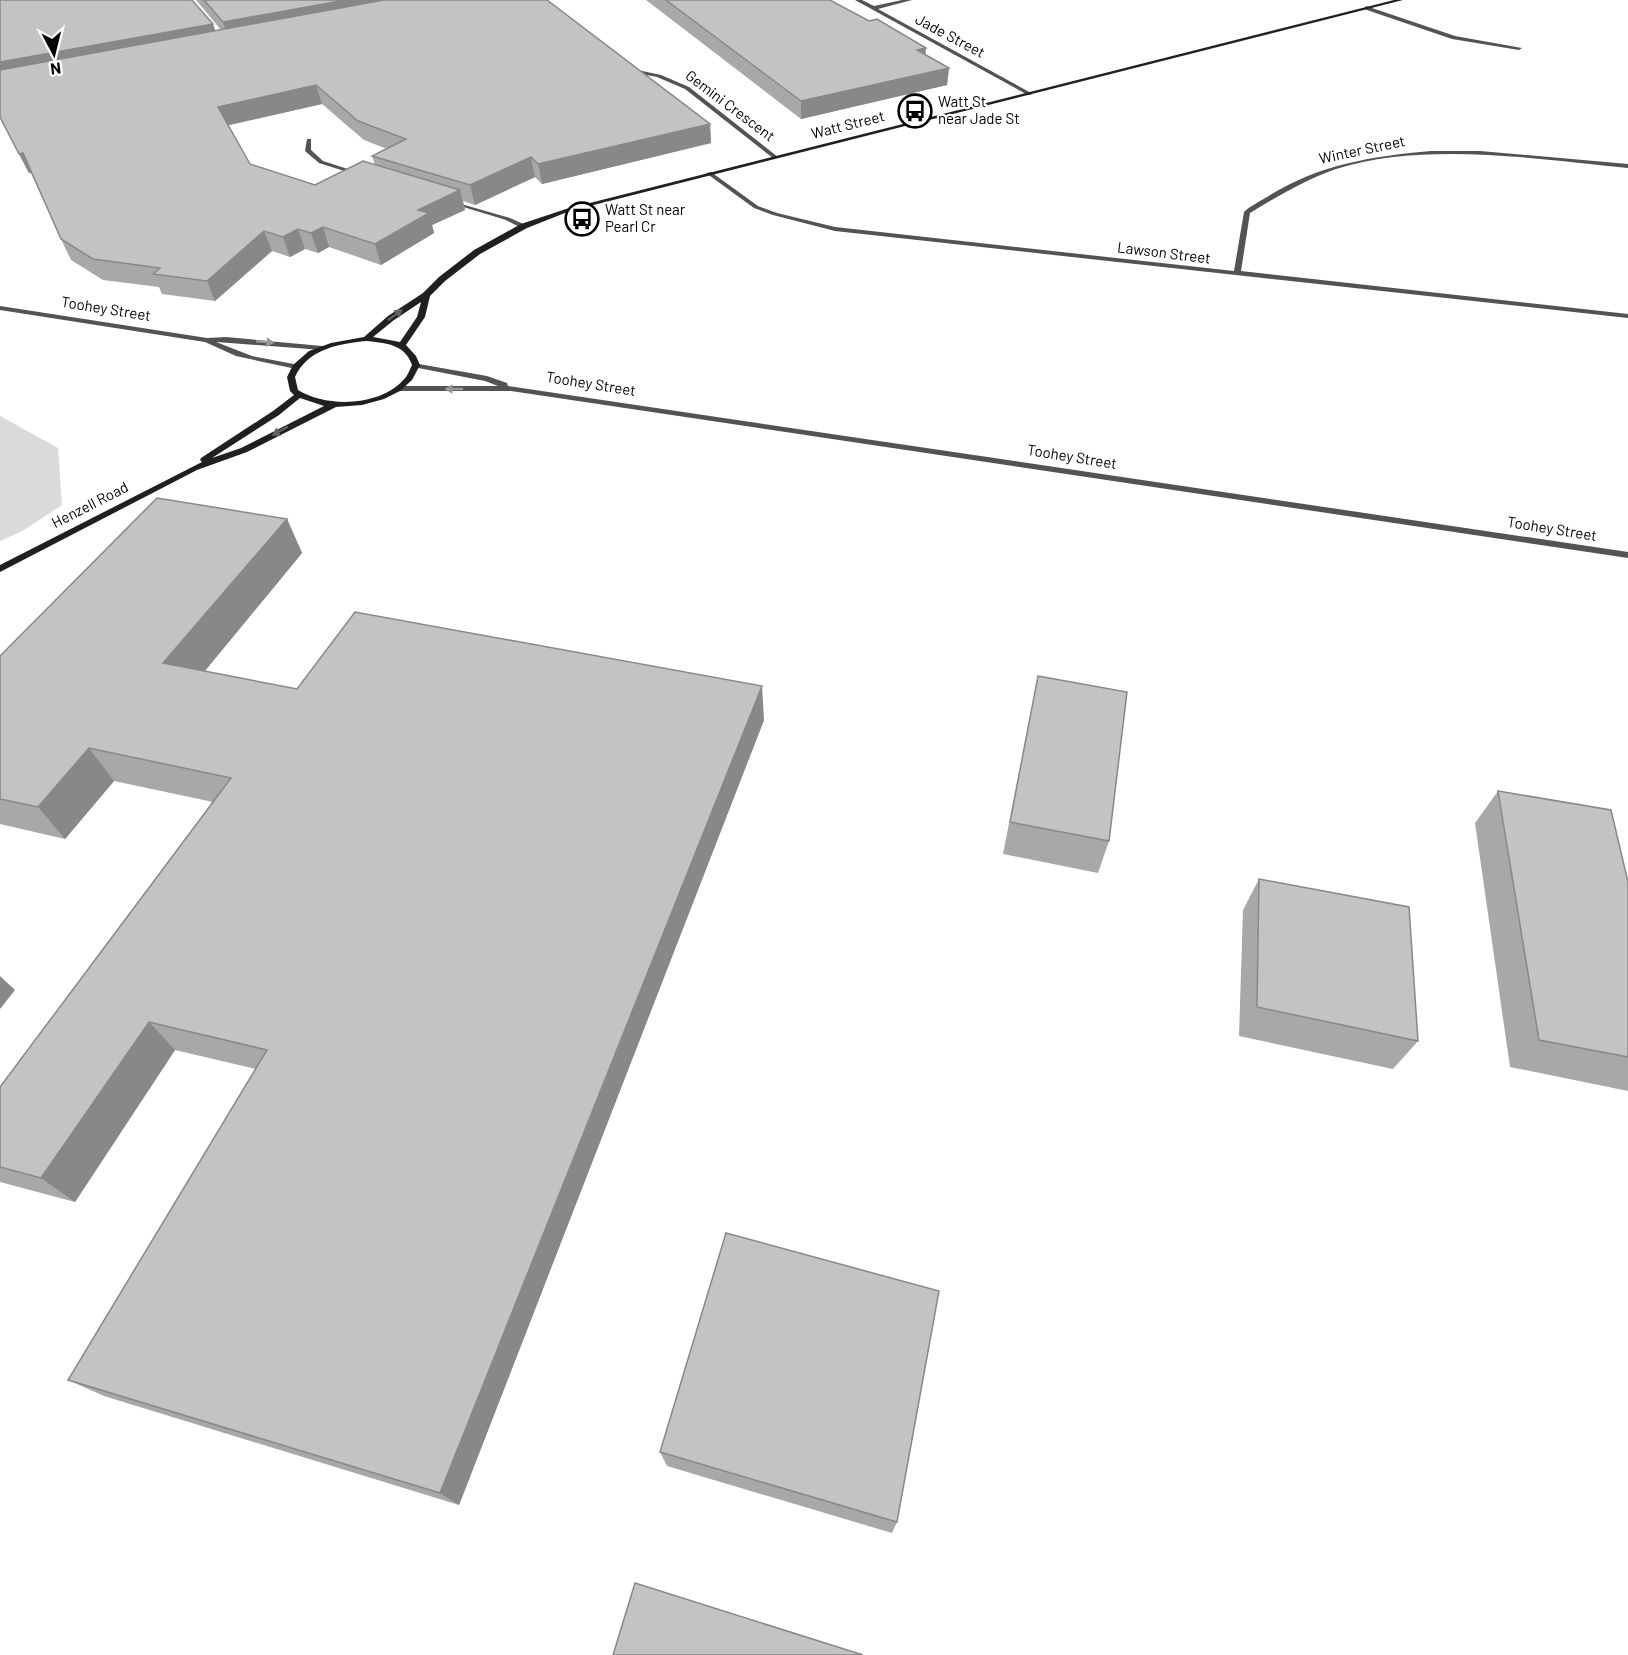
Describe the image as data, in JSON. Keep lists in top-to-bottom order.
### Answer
{
  "streets": {
    "main road": ["Watt Street", "Henzell Road"],
    "street": [
      "Jade Street",
      "Gemini Crescent",
      "Winter Street",
      "Lawson Street",
      "Toohey Street"
    ]
  },
  "crossings": [
    ["Jade Street", "Watt Street"],
    ["Gemini Crescent", "Watt Street"],
    ["Watt Street", "Lawson Street"],
    ["Winter Street", "Lawson Street"]
  ],
  "places": {
    "bus stop": ["Watt St near Jade St", "Watt St near Pearl Cr"]
  },
  "north": "bottom"
}
